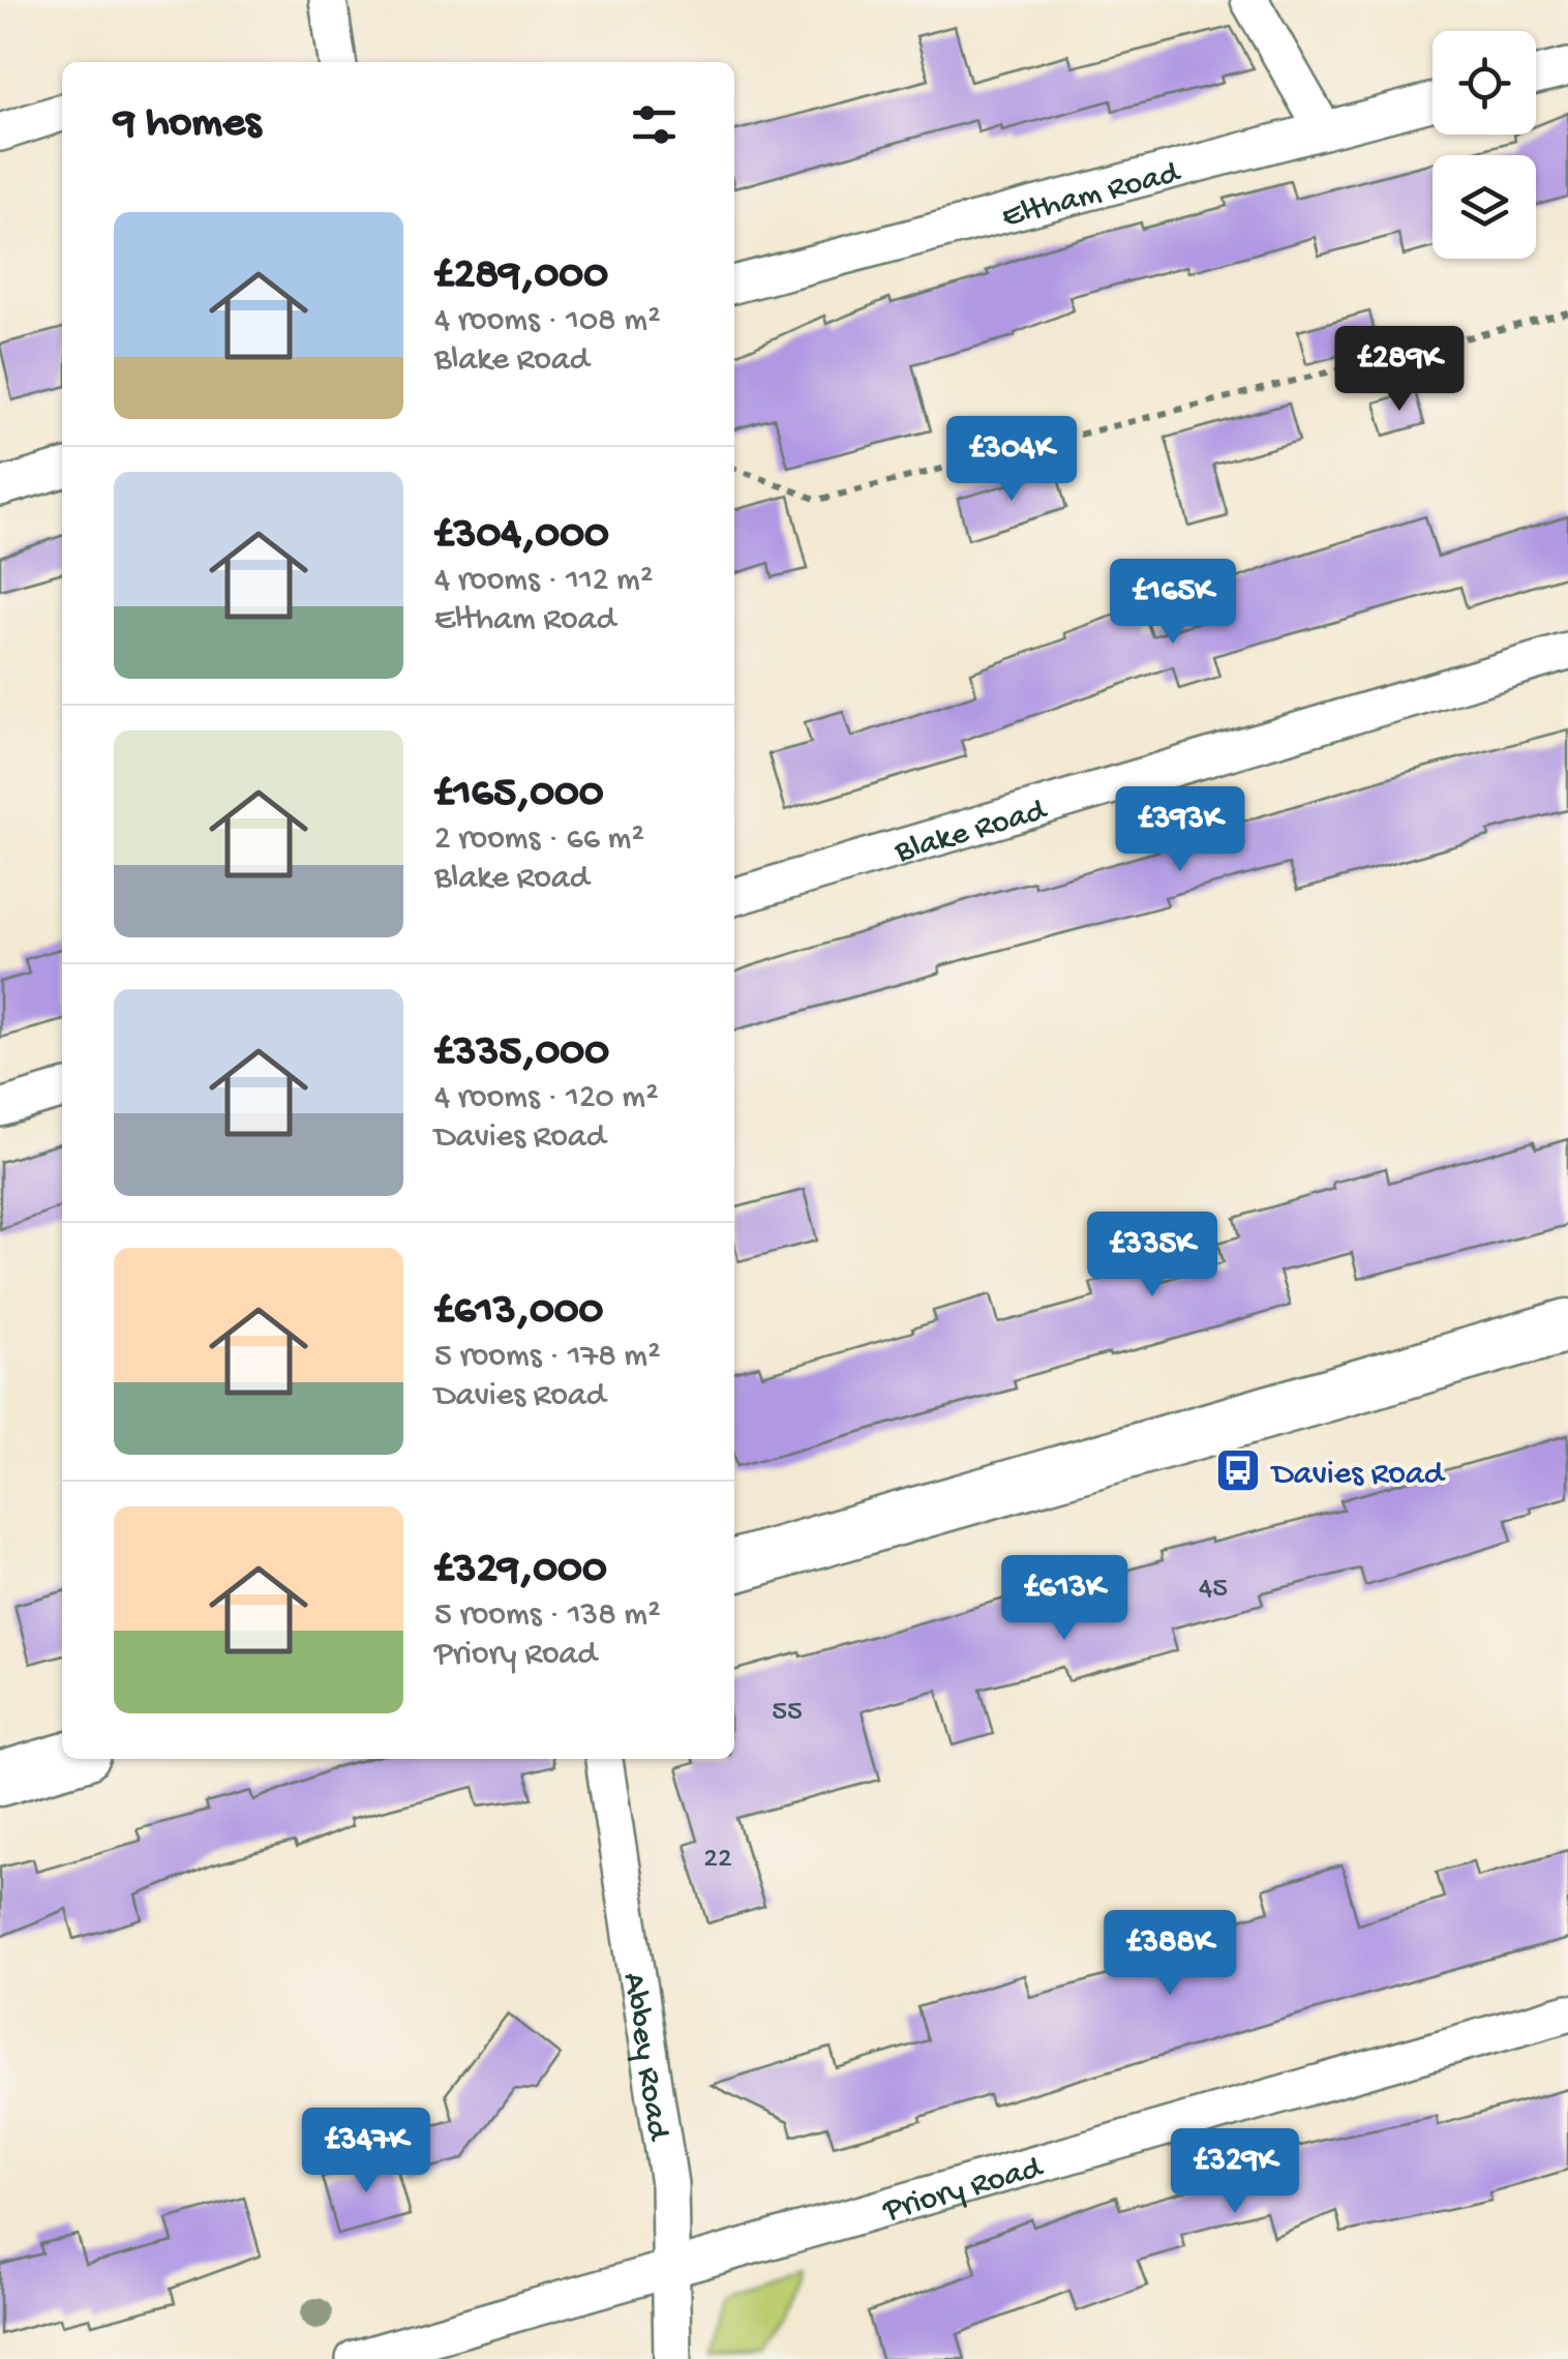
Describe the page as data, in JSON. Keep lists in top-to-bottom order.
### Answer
{
  "streets": {
    "street": [
      "Eltham Road",
      "Blake Road",
      "Abbey Road",
      "Priory Road"
    ]
  },
  "crossings": [
    ["Abbey Road", "Priory Road"]
  ],
  "places": {
    "bus stop": ["Davies Road"]
  },
  "house_numbers": ["45", "55", "22"],
  "page": {
    "heading": "9 homes",
    "list": [
      {
        "name": "£289,000",
        "note": "4 rooms · 108 m² · Blake Road"
      },
      {
        "name": "£304,000",
        "note": "4 rooms · 112 m² · Eltham Road"
      },
      {
        "name": "£165,000",
        "note": "2 rooms · 66 m² · Blake Road"
      },
      {
        "name": "£335,000",
        "note": "4 rooms · 120 m² · Davies Road"
      },
      {
        "name": "£613,000",
        "note": "5 rooms · 178 m² · Davies Road"
      },
      {
        "name": "£329,000",
        "note": "5 rooms · 138 m² · Priory Road"
      }
    ],
    "price": [
      "£289K",
      "£304K",
      "£165K",
      "£393K",
      "£335K",
      "£613K",
      "£388K",
      "£347K",
      "£329K"
    ]
  }
}
